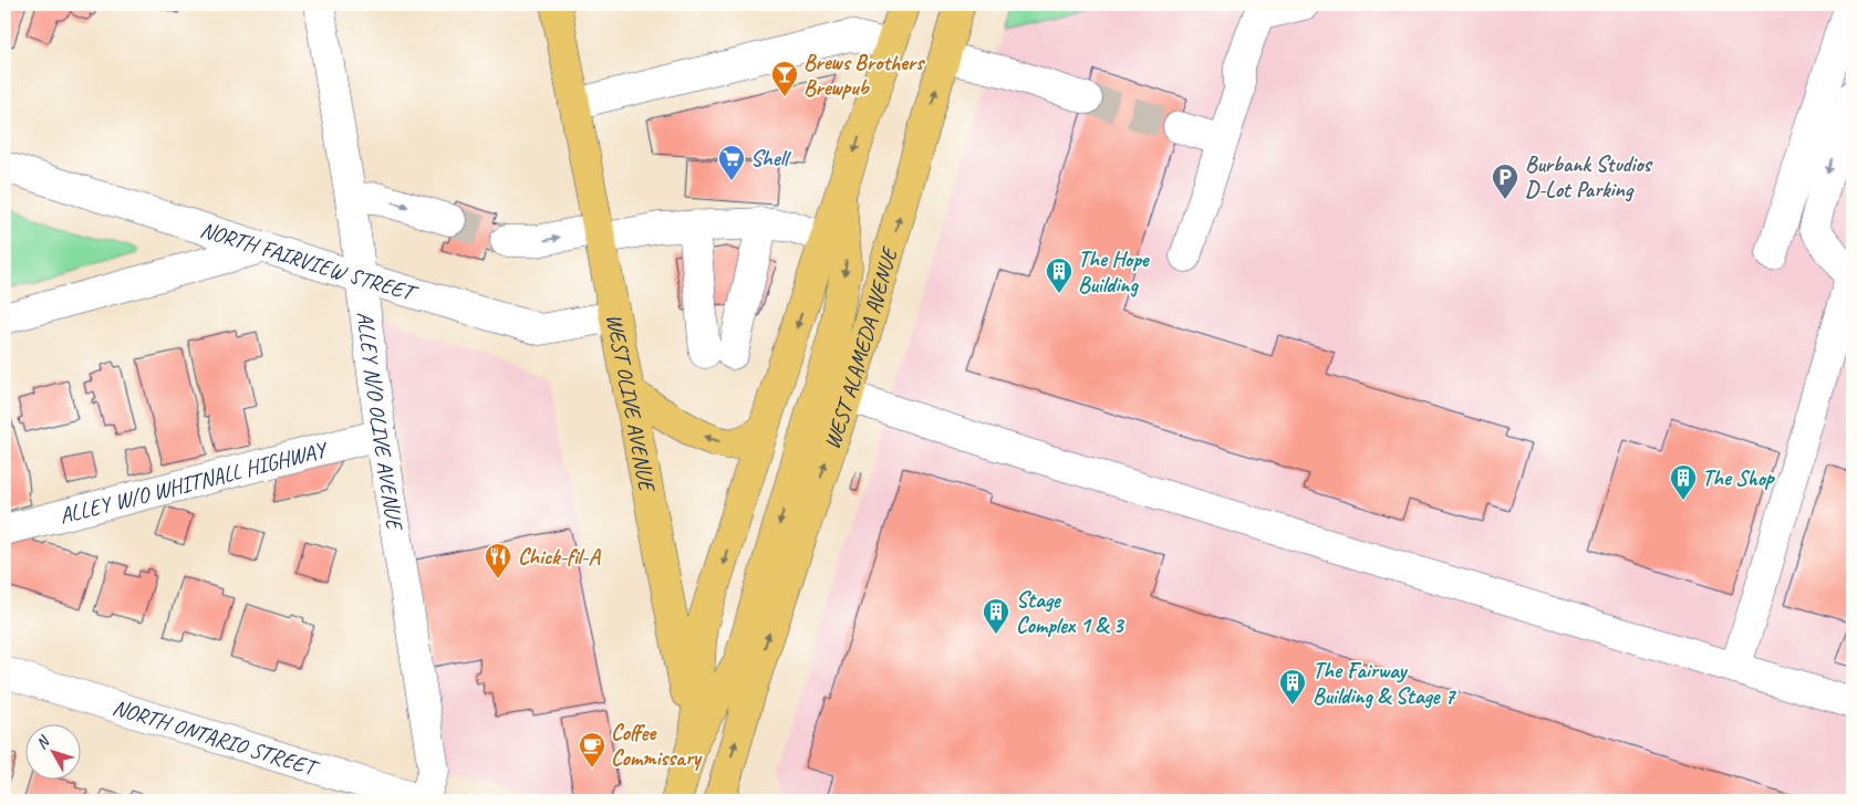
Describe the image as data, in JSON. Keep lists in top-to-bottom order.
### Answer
{
  "streets": {
    "main road": ["WEST ALAMEDA AVENUE", "WEST OLIVE AVENUE"],
    "street": [
      "NORTH FAIRVIEW STREET",
      "ALLEY N/O OLIVE AVENUE",
      "ALLEY W/O WHITNALL HIGHWAY",
      "NORTH ONTARIO STREET"
    ]
  },
  "crossings": [
    ["NORTH FAIRVIEW STREET", "WEST OLIVE AVENUE"],
    ["NORTH FAIRVIEW STREET", "ALLEY N/O OLIVE AVENUE"],
    ["WEST ALAMEDA AVENUE", "WEST OLIVE AVENUE"],
    ["ALLEY N/O OLIVE AVENUE", "ALLEY W/O WHITNALL HIGHWAY"],
    ["ALLEY N/O OLIVE AVENUE", "NORTH ONTARIO STREET"]
  ],
  "places": {
    "bar": ["Brews Brothers Brewpub"],
    "supermarket": ["Shell"],
    "parking": ["Burbank Studios D-Lot Parking"],
    "building": [
      "The Hope Building",
      "The Shop",
      "Stage Complex 1 & 3",
      "The Fairway Building & Stage 7"
    ],
    "restaurant": ["Chick-fil-A"],
    "cafe": ["Coffee Commissary"]
  },
  "north": "top left"
}
